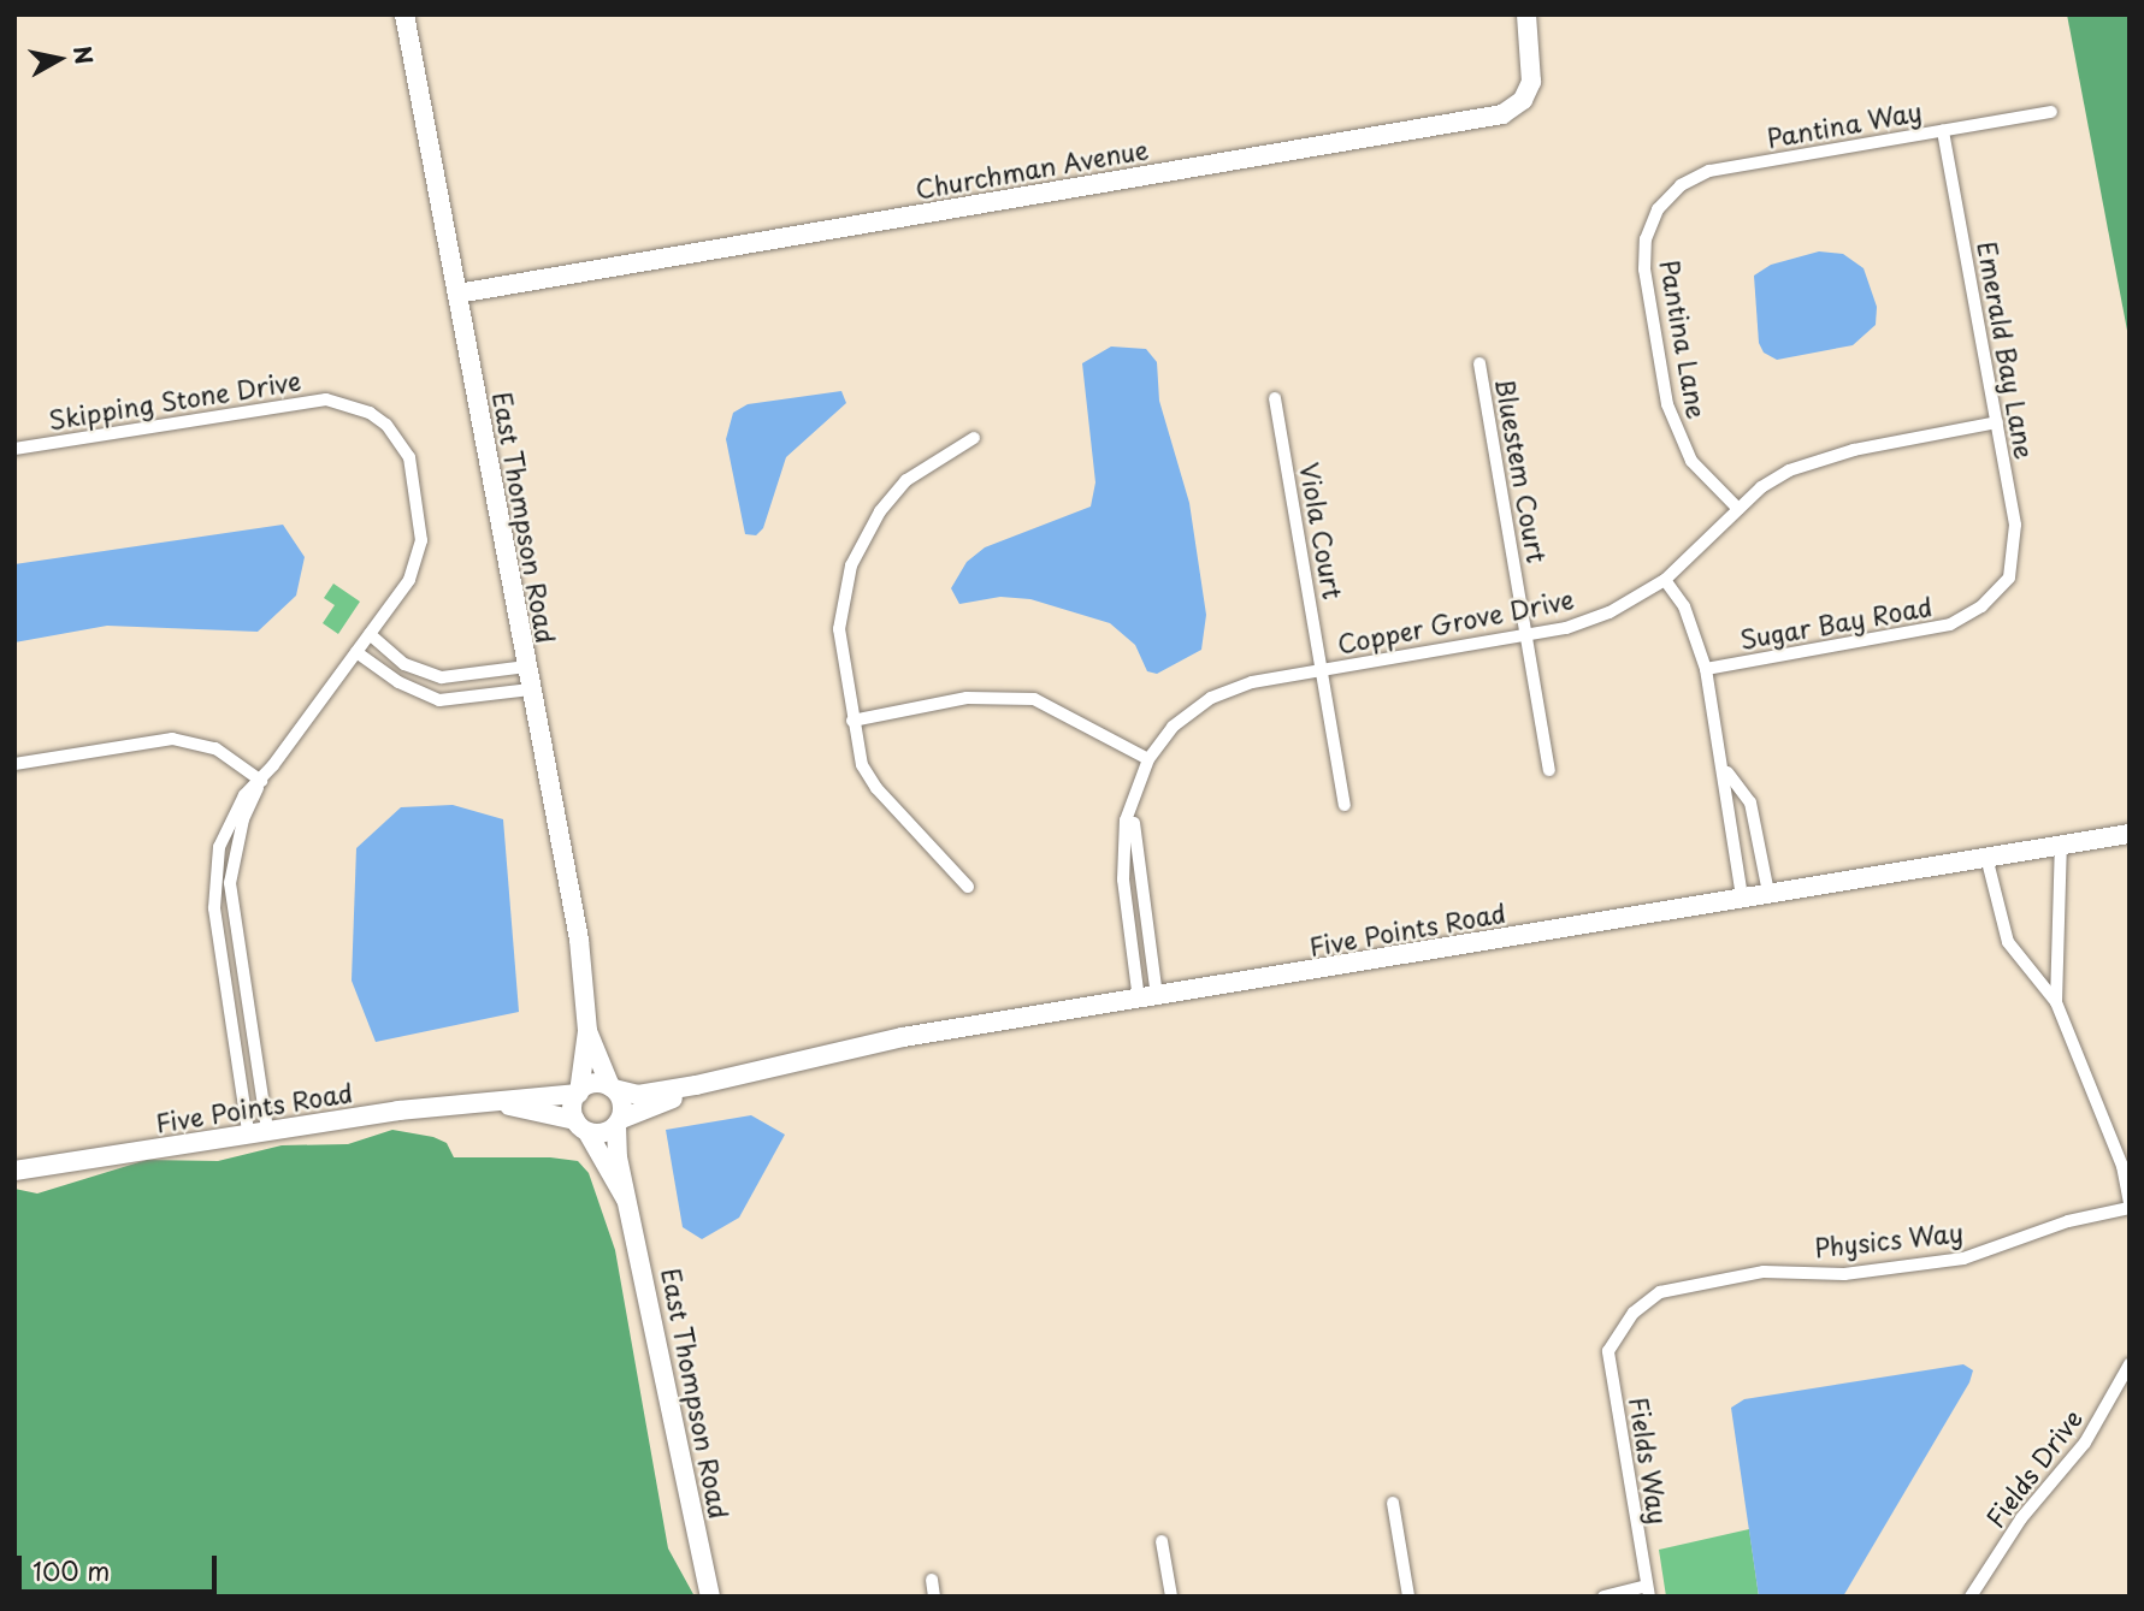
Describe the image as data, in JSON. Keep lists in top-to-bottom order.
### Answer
{
  "streets": {
    "street": [
      "Pantina Way",
      "Churchman Avenue",
      "Pantina Lane",
      "Emerald Bay Lane",
      "Skipping Stone Drive",
      "Bluestem Court",
      "East Thompson Road",
      "Viola Court",
      "Copper Grove Drive",
      "Sugar Bay Road",
      "Five Points Road",
      "Physics Way",
      "Fields Way",
      "Fields Drive"
    ]
  },
  "crossings": [
    ["Pantina Way", "Pantina Lane"],
    ["Pantina Way", "Emerald Bay Lane"],
    ["Churchman Avenue", "East Thompson Road"],
    ["Pantina Lane", "Copper Grove Drive"],
    ["Emerald Bay Lane", "Copper Grove Drive"],
    ["Emerald Bay Lane", "Sugar Bay Road"],
    ["Bluestem Court", "Copper Grove Drive"],
    ["East Thompson Road", "Five Points Road"],
    ["Viola Court", "Copper Grove Drive"],
    ["Copper Grove Drive", "Five Points Road"],
    ["Physics Way", "Fields Way"]
  ],
  "scale_bar": "100 m",
  "north": "right"
}
